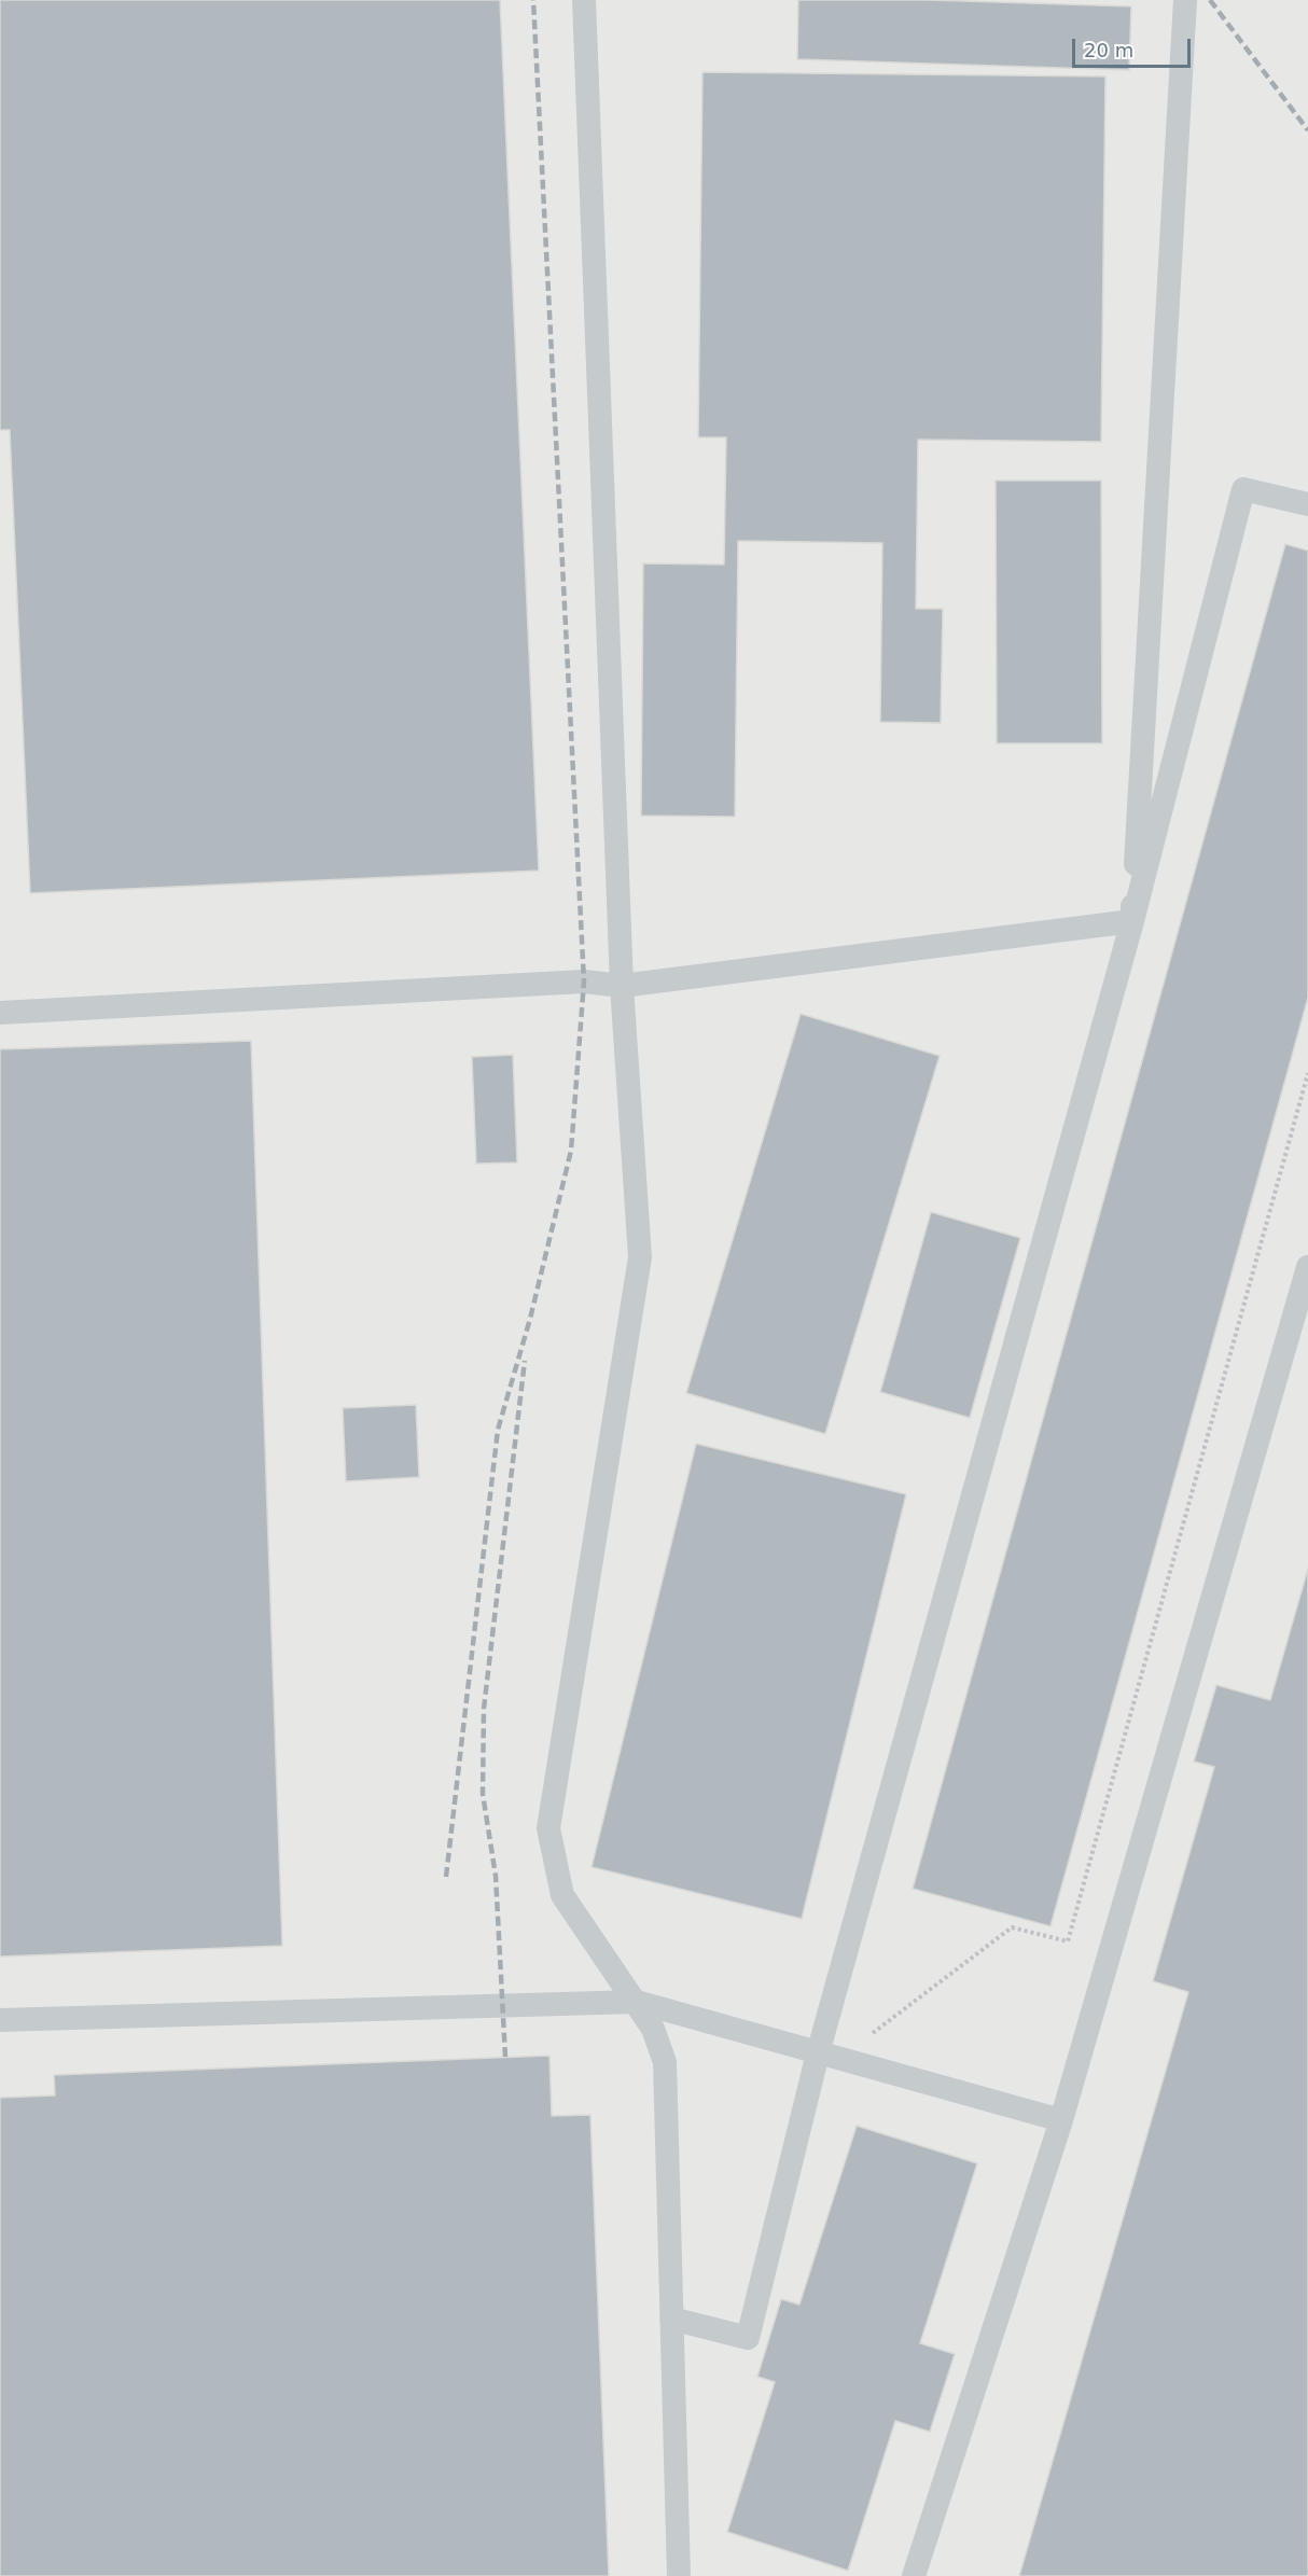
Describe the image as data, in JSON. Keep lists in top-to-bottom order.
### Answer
{
  "scale_bar": "20 m"
}
